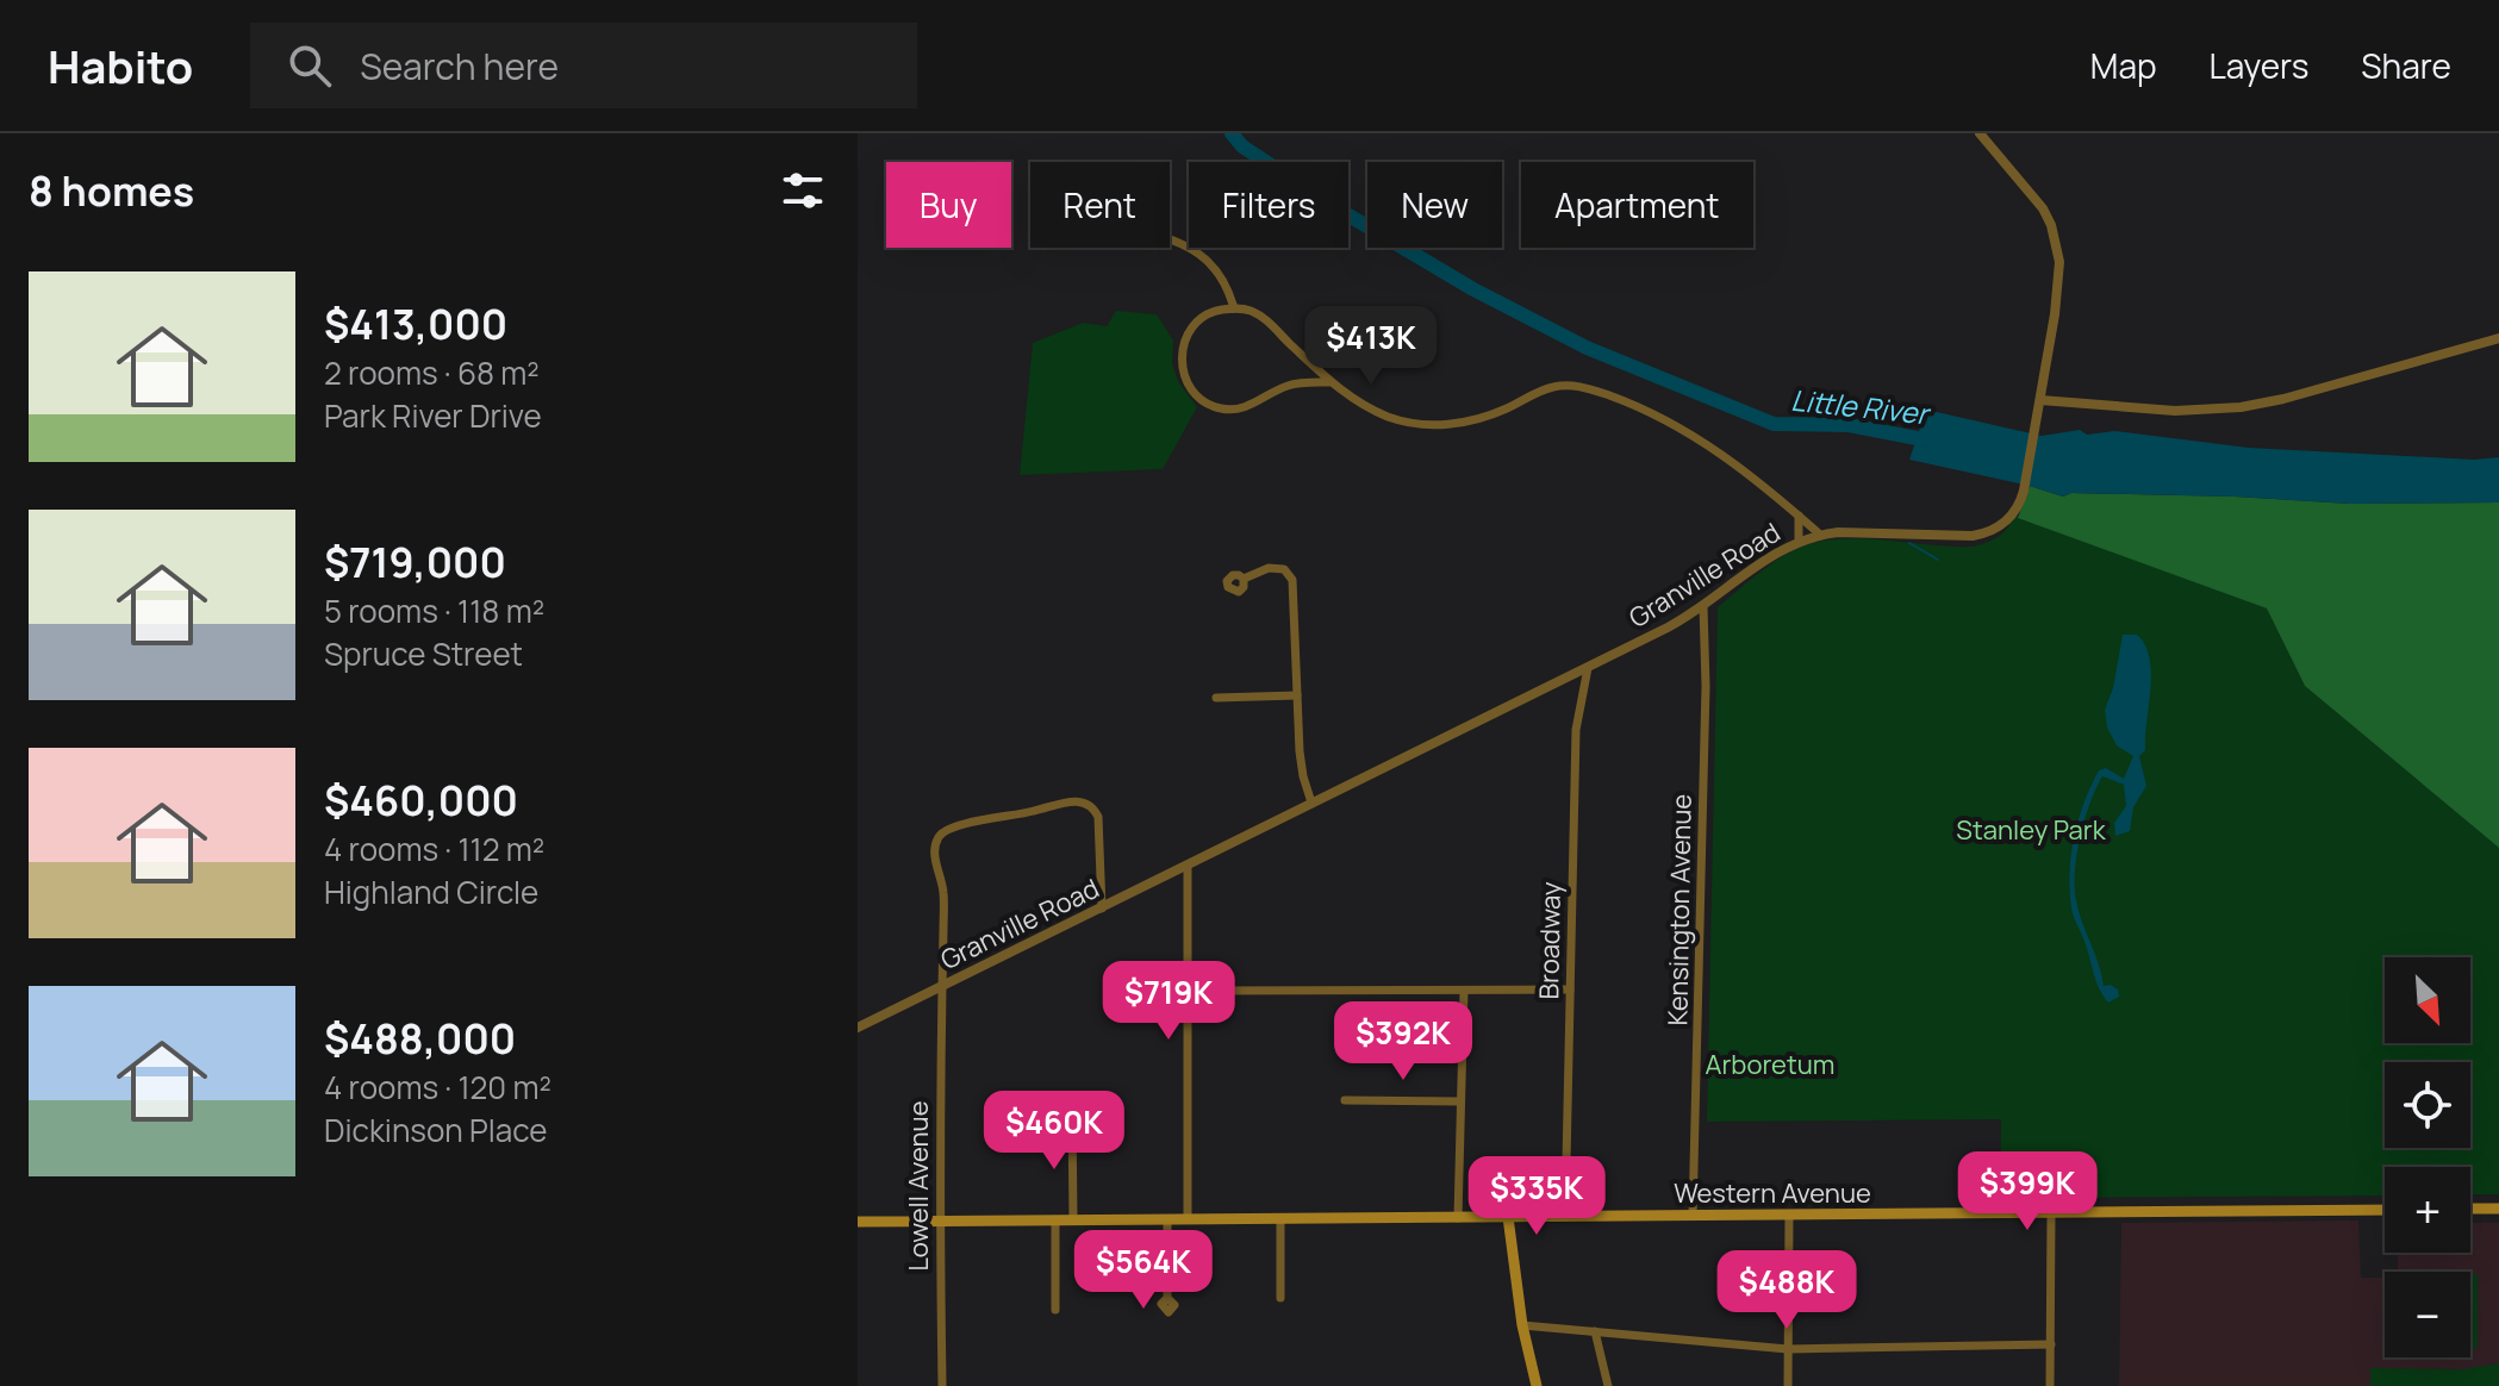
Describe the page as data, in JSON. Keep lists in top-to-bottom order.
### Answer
{
  "streets": {
    "main road": ["Western Avenue"],
    "street": [
      "Granville Road",
      "Kensington Avenue",
      "Broadway",
      "Lowell Avenue"
    ]
  },
  "crossings": [
    ["Granville Road", "Kensington Avenue"],
    ["Granville Road", "Broadway"],
    ["Granville Road", "Lowell Avenue"],
    ["Kensington Avenue", "Western Avenue"],
    ["Broadway", "Western Avenue"],
    ["Lowell Avenue", "Western Avenue"]
  ],
  "water": ["Little River"],
  "parks": ["Stanley Park", "Arboretum"],
  "north": "bottom right",
  "page": {
    "header": "Habito",
    "search": "Search here",
    "nav": ["Map", "Layers", "Share"],
    "heading": "8 homes",
    "chip": [
      "Buy",
      "Rent",
      "Filters",
      "New",
      "Apartment"
    ],
    "list": [
      {
        "name": "$413,000",
        "note": "2 rooms · 68 m² · Park River Drive"
      },
      {
        "name": "$719,000",
        "note": "5 rooms · 118 m² · Spruce Street"
      },
      {
        "name": "$460,000",
        "note": "4 rooms · 112 m² · Highland Circle"
      },
      {
        "name": "$488,000",
        "note": "4 rooms · 120 m² · Dickinson Place"
      }
    ],
    "price": [
      "$413K",
      "$719K",
      "$392K",
      "$460K",
      "$399K",
      "$335K",
      "$564K",
      "$488K"
    ],
    "map_buttons": ["+", "−"]
  }
}
